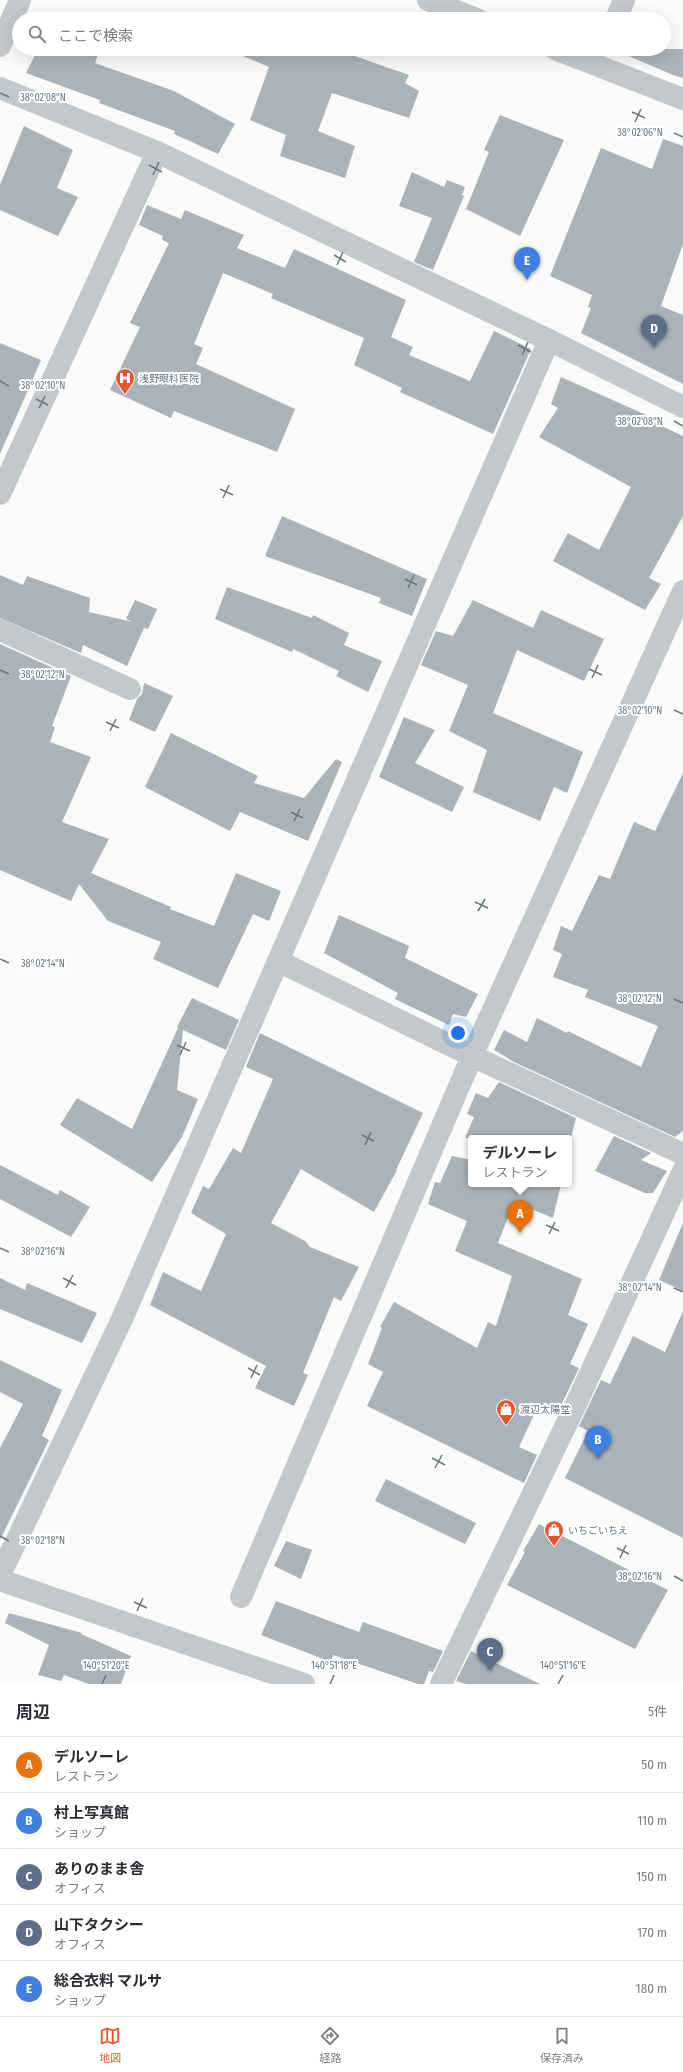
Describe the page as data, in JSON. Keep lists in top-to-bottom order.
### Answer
{
  "places": {
    "hospital": ["浅野眼科医院"],
    "shop": ["渡辺太陽堂", "いちごいちえ"]
  },
  "page": {
    "search": "ここで検索",
    "pins": [
      "E",
      "D",
      "A",
      "B",
      "C"
    ],
    "popup": ["デルソーレ", "レストラン"],
    "heading": ["周辺", "5件"],
    "list": [
      {
        "mark": "A",
        "name": "デルソーレ",
        "note": "レストラン",
        "value": "50 m"
      },
      {
        "mark": "B",
        "name": "村上写真館",
        "note": "ショップ",
        "value": "110 m"
      },
      {
        "mark": "C",
        "name": "ありのまま舎",
        "note": "オフィス",
        "value": "150 m"
      },
      {
        "mark": "D",
        "name": "山下タクシー",
        "note": "オフィス",
        "value": "170 m"
      },
      {
        "mark": "E",
        "name": "総合衣料 マルサ",
        "note": "ショップ",
        "value": "180 m"
      }
    ],
    "nav": ["地図", "経路", "保存済み"]
  },
  "coordinates": [
    "38°02'08\"N",
    "38°02'06\"N",
    "38°02'10\"N",
    "38°02'12\"N",
    "38°02'14\"N",
    "38°02'16\"N",
    "38°02'18\"N",
    "140°51'20\"E",
    "140°51'18\"E",
    "140°51'16\"E"
  ]
}
